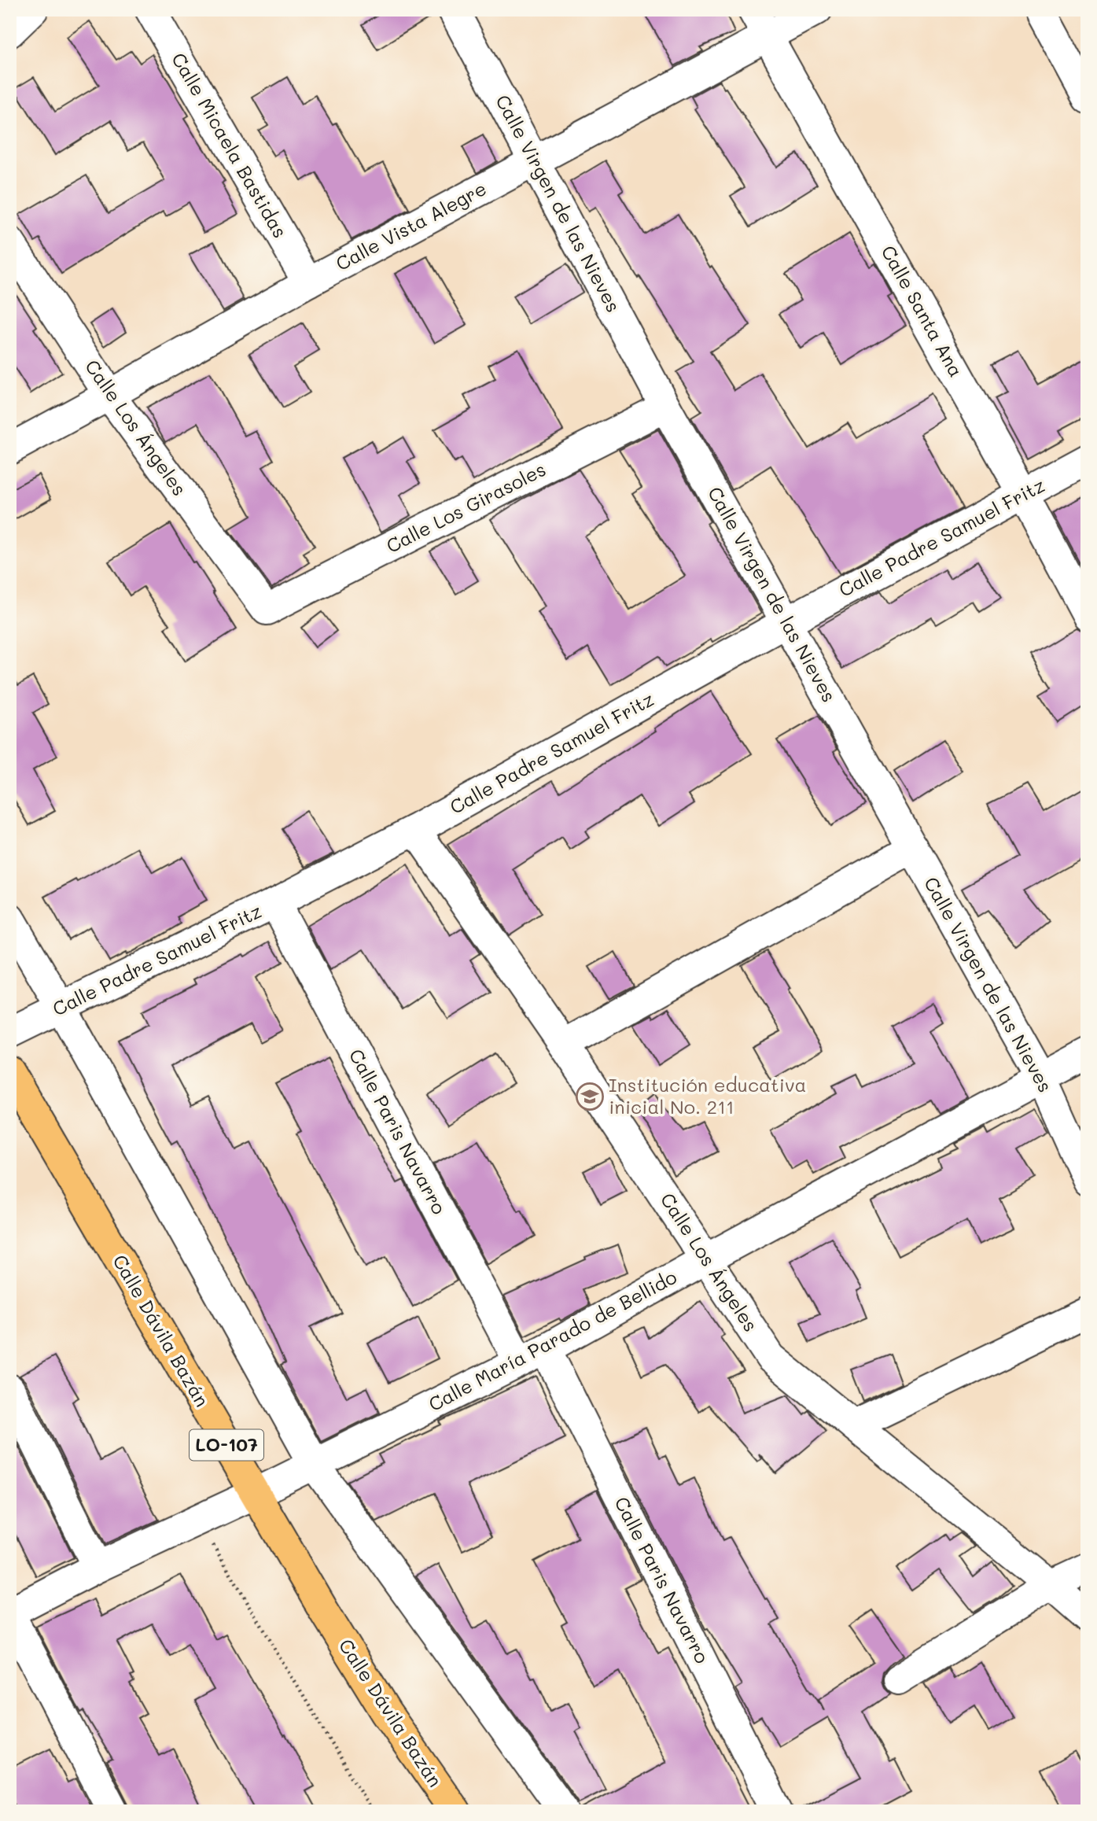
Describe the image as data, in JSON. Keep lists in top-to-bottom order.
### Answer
{
  "streets": {
    "main road": ["Calle Dávila Bazán", "LO-107"],
    "street": [
      "Calle Micaela Bastidas",
      "Calle Virgen de las Nieves",
      "Calle Vista Alegre",
      "Calle Santa Ana",
      "Calle Los Ángeles",
      "Calle Los Girasoles",
      "Calle Padre Samuel Fritz",
      "Calle Paris Navarro",
      "Calle María Parado de Bellido"
    ]
  },
  "crossings": [
    ["Calle Micaela Bastidas", "Calle Vista Alegre"],
    ["Calle Virgen de las Nieves", "Calle Vista Alegre"],
    ["Calle Virgen de las Nieves", "Calle Los Girasoles"],
    ["Calle Virgen de las Nieves", "Calle Padre Samuel Fritz"],
    ["Calle Virgen de las Nieves", "Calle María Parado de Bellido"],
    ["Calle Vista Alegre", "Calle Santa Ana"],
    ["Calle Vista Alegre", "Calle Los Ángeles"],
    ["Calle Santa Ana", "Calle Padre Samuel Fritz"],
    ["Calle Los Ángeles", "Calle Los Girasoles"],
    ["Calle Los Ángeles", "Calle Padre Samuel Fritz"],
    ["Calle Los Ángeles", "Calle María Parado de Bellido"],
    ["Calle Padre Samuel Fritz", "Calle Paris Navarro"],
    ["Calle Paris Navarro", "Calle María Parado de Bellido"],
    ["Calle Dávila Bazán", "Calle María Parado de Bellido"]
  ],
  "places": {
    "school or university": ["Institución educativa inicial No. 211"]
  }
}
